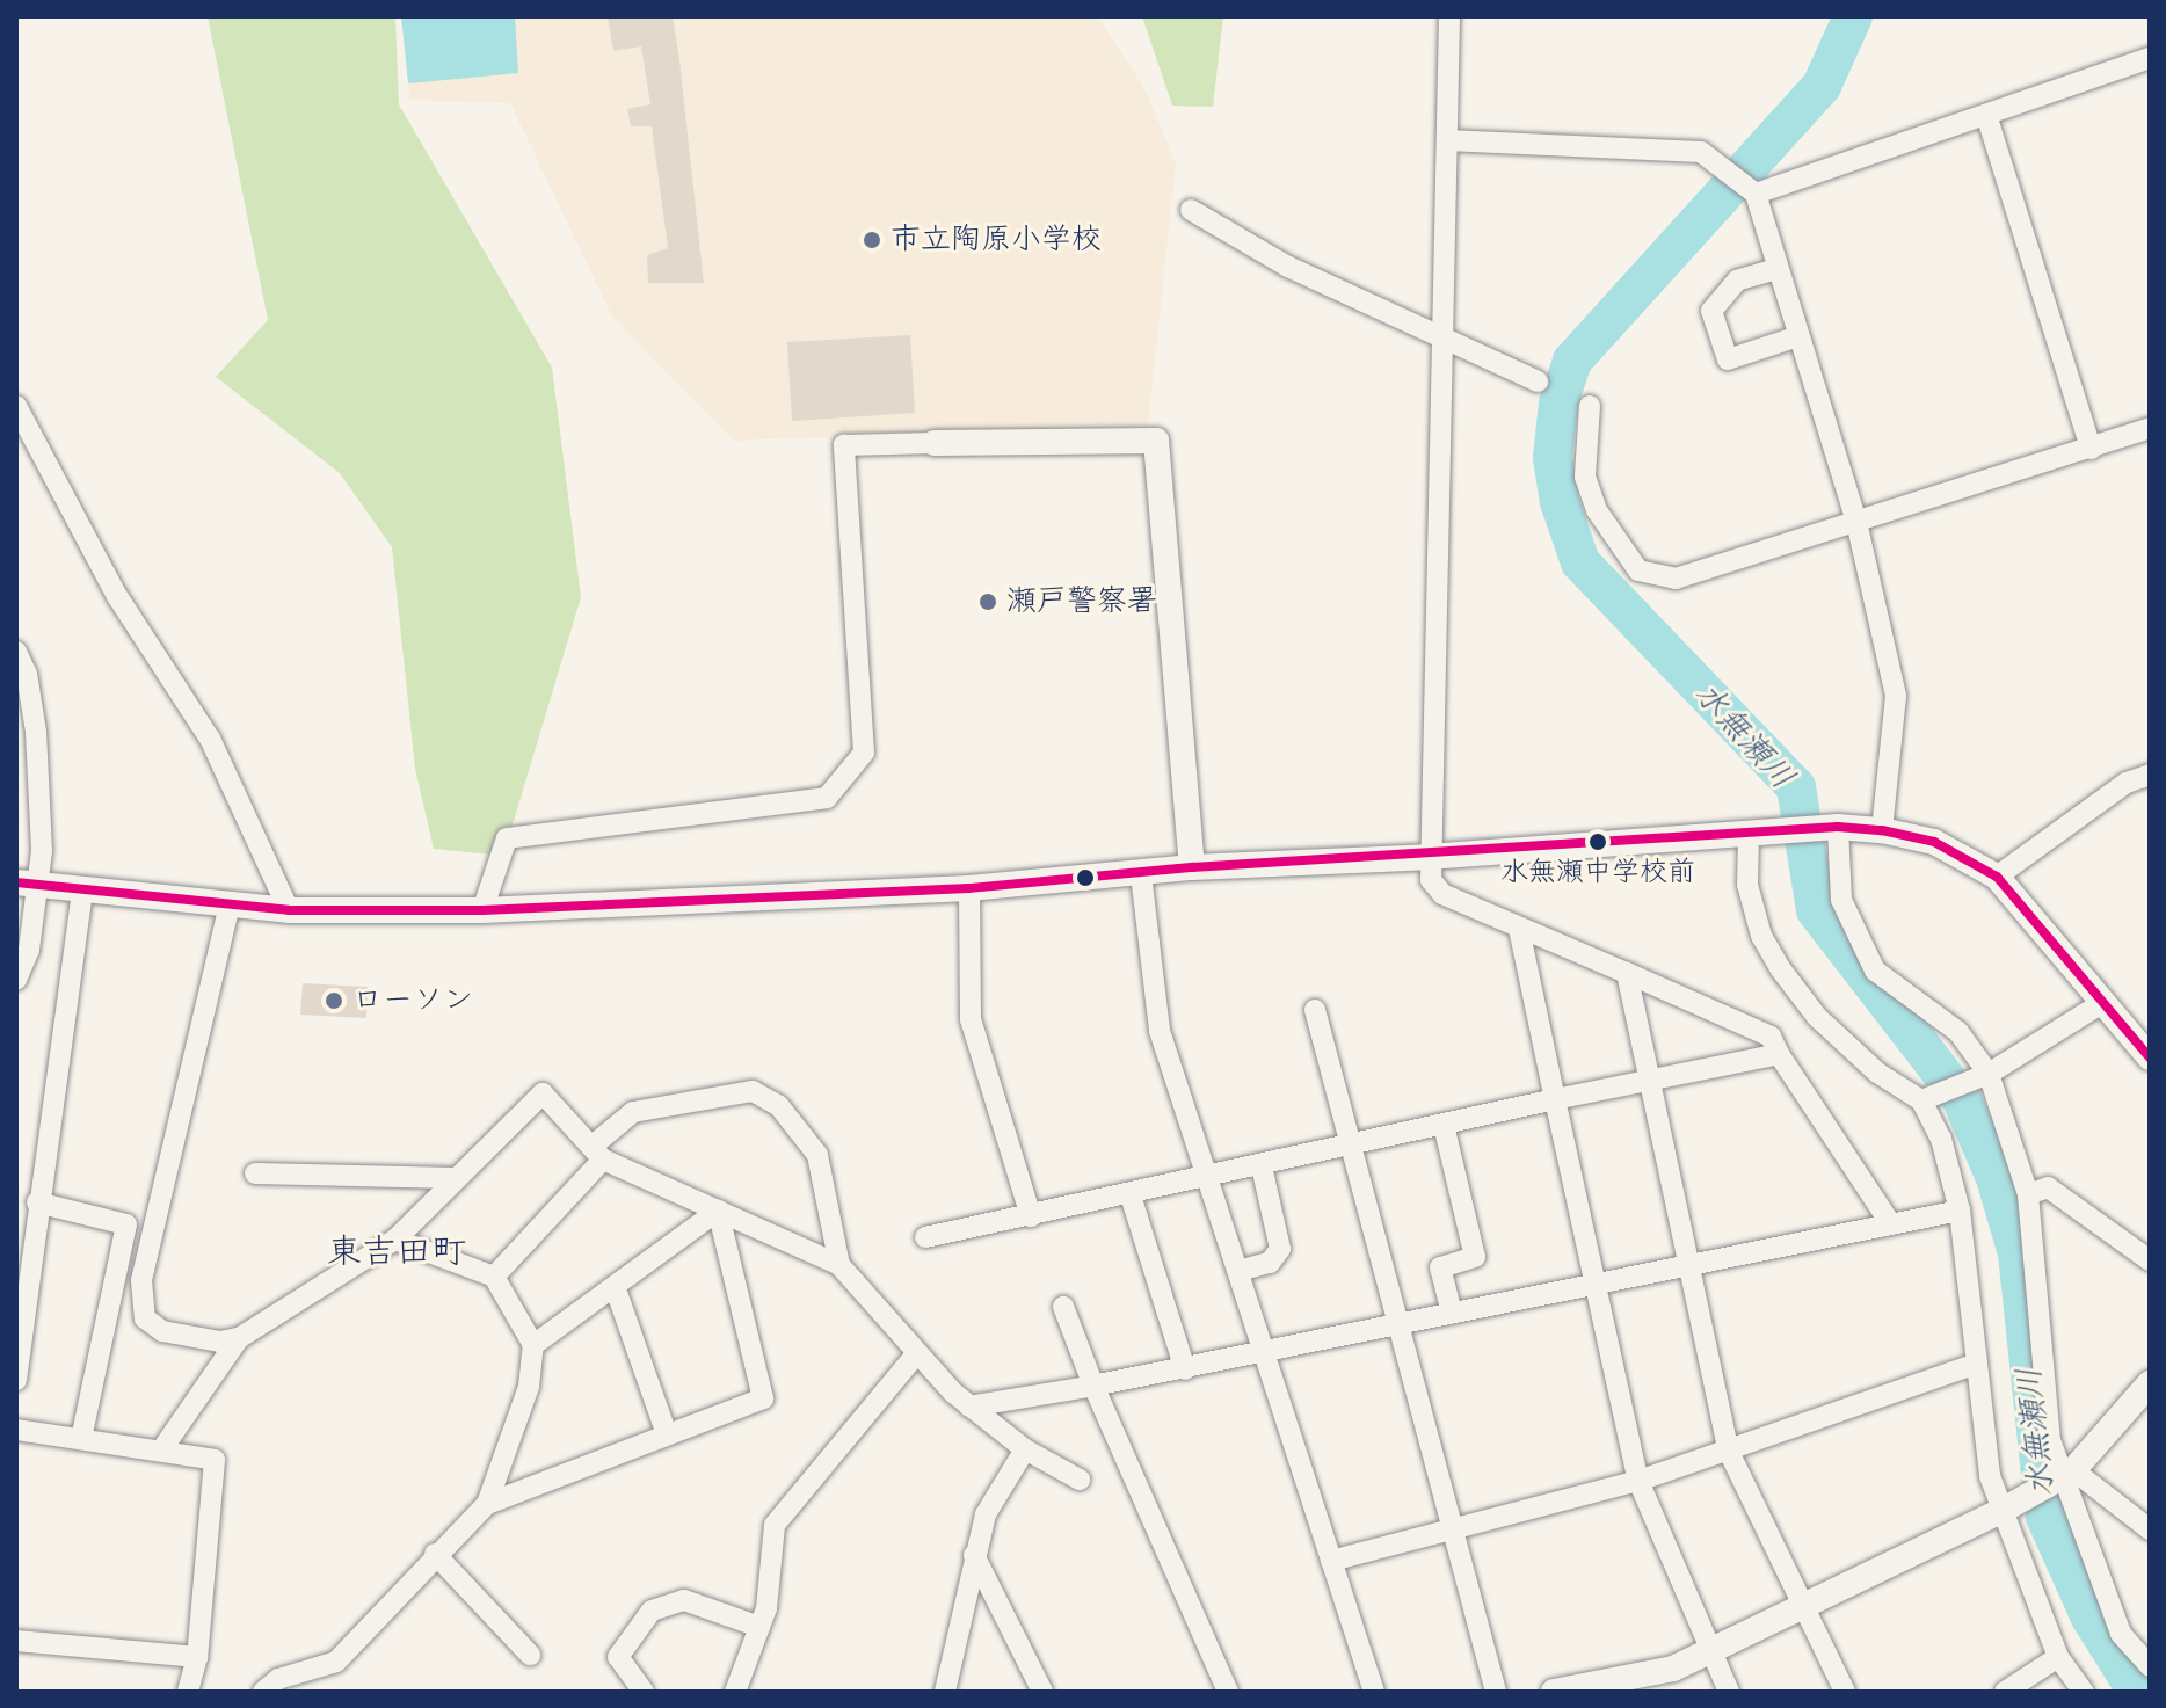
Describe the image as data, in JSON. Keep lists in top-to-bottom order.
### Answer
{
  "districts": ["東吉田町"],
  "water": ["水無瀬川"],
  "places": [
    "市立陶原小学校",
    "瀬戸警察署",
    "水無瀬中学校前",
    "ローソン"
  ]
}
